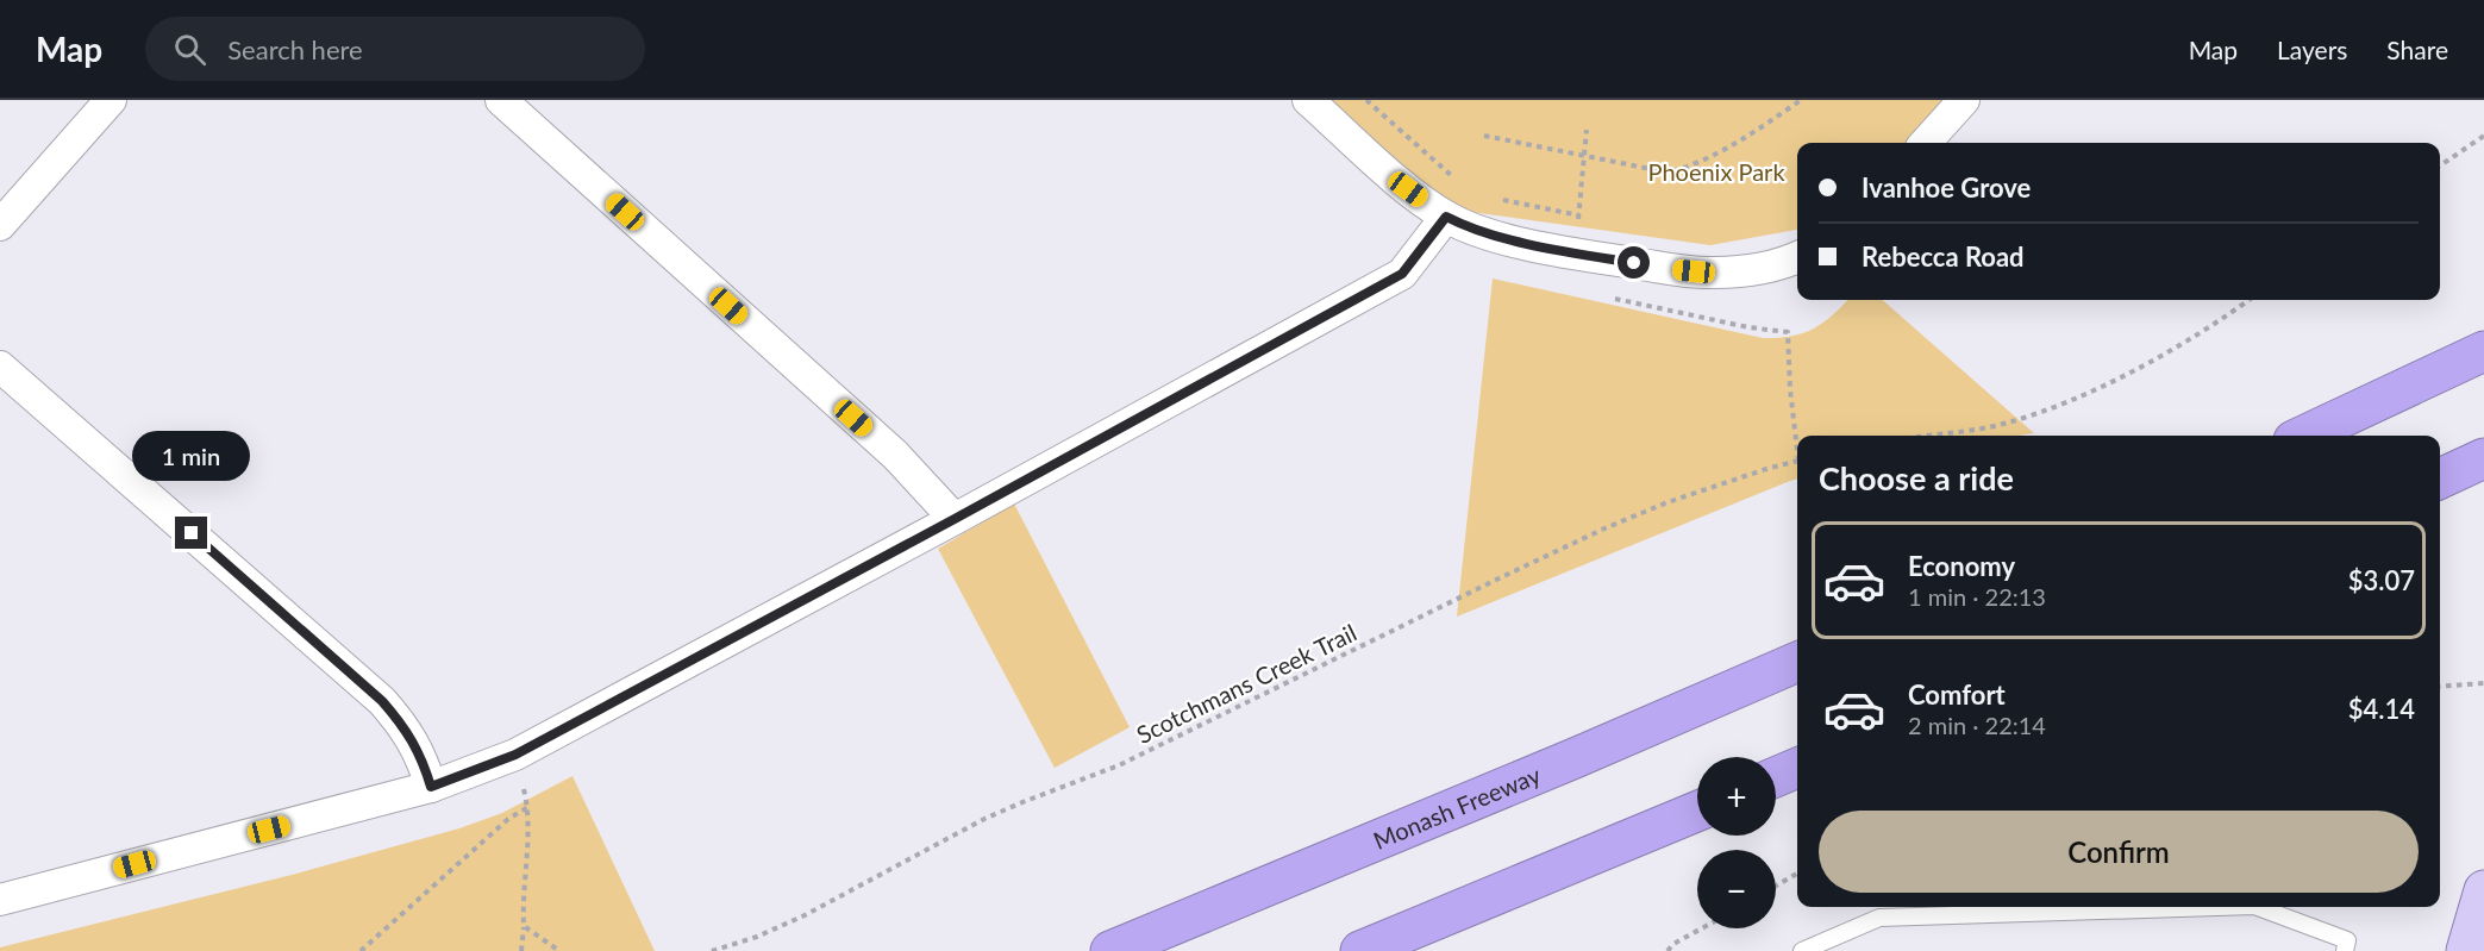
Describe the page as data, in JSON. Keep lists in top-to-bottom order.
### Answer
{
  "streets": {
    "highway": ["Monash Freeway"],
    "path": ["Scotchmans Creek Trail"]
  },
  "parks": ["Phoenix Park"],
  "page": {
    "header": "Map",
    "search": "Search here",
    "nav": ["Map", "Layers", "Share"],
    "banner": ["Ivanhoe Grove", "Rebecca Road"],
    "bubble": "1 min",
    "heading": "Choose a ride",
    "list": [
      {
        "name": "Economy",
        "note": "1 min · 22:13",
        "value": "$3.07"
      },
      {
        "name": "Comfort",
        "note": "2 min · 22:14",
        "value": "$4.14"
      }
    ],
    "map_buttons": ["+", "−"],
    "buttons": "Confirm"
  }
}
